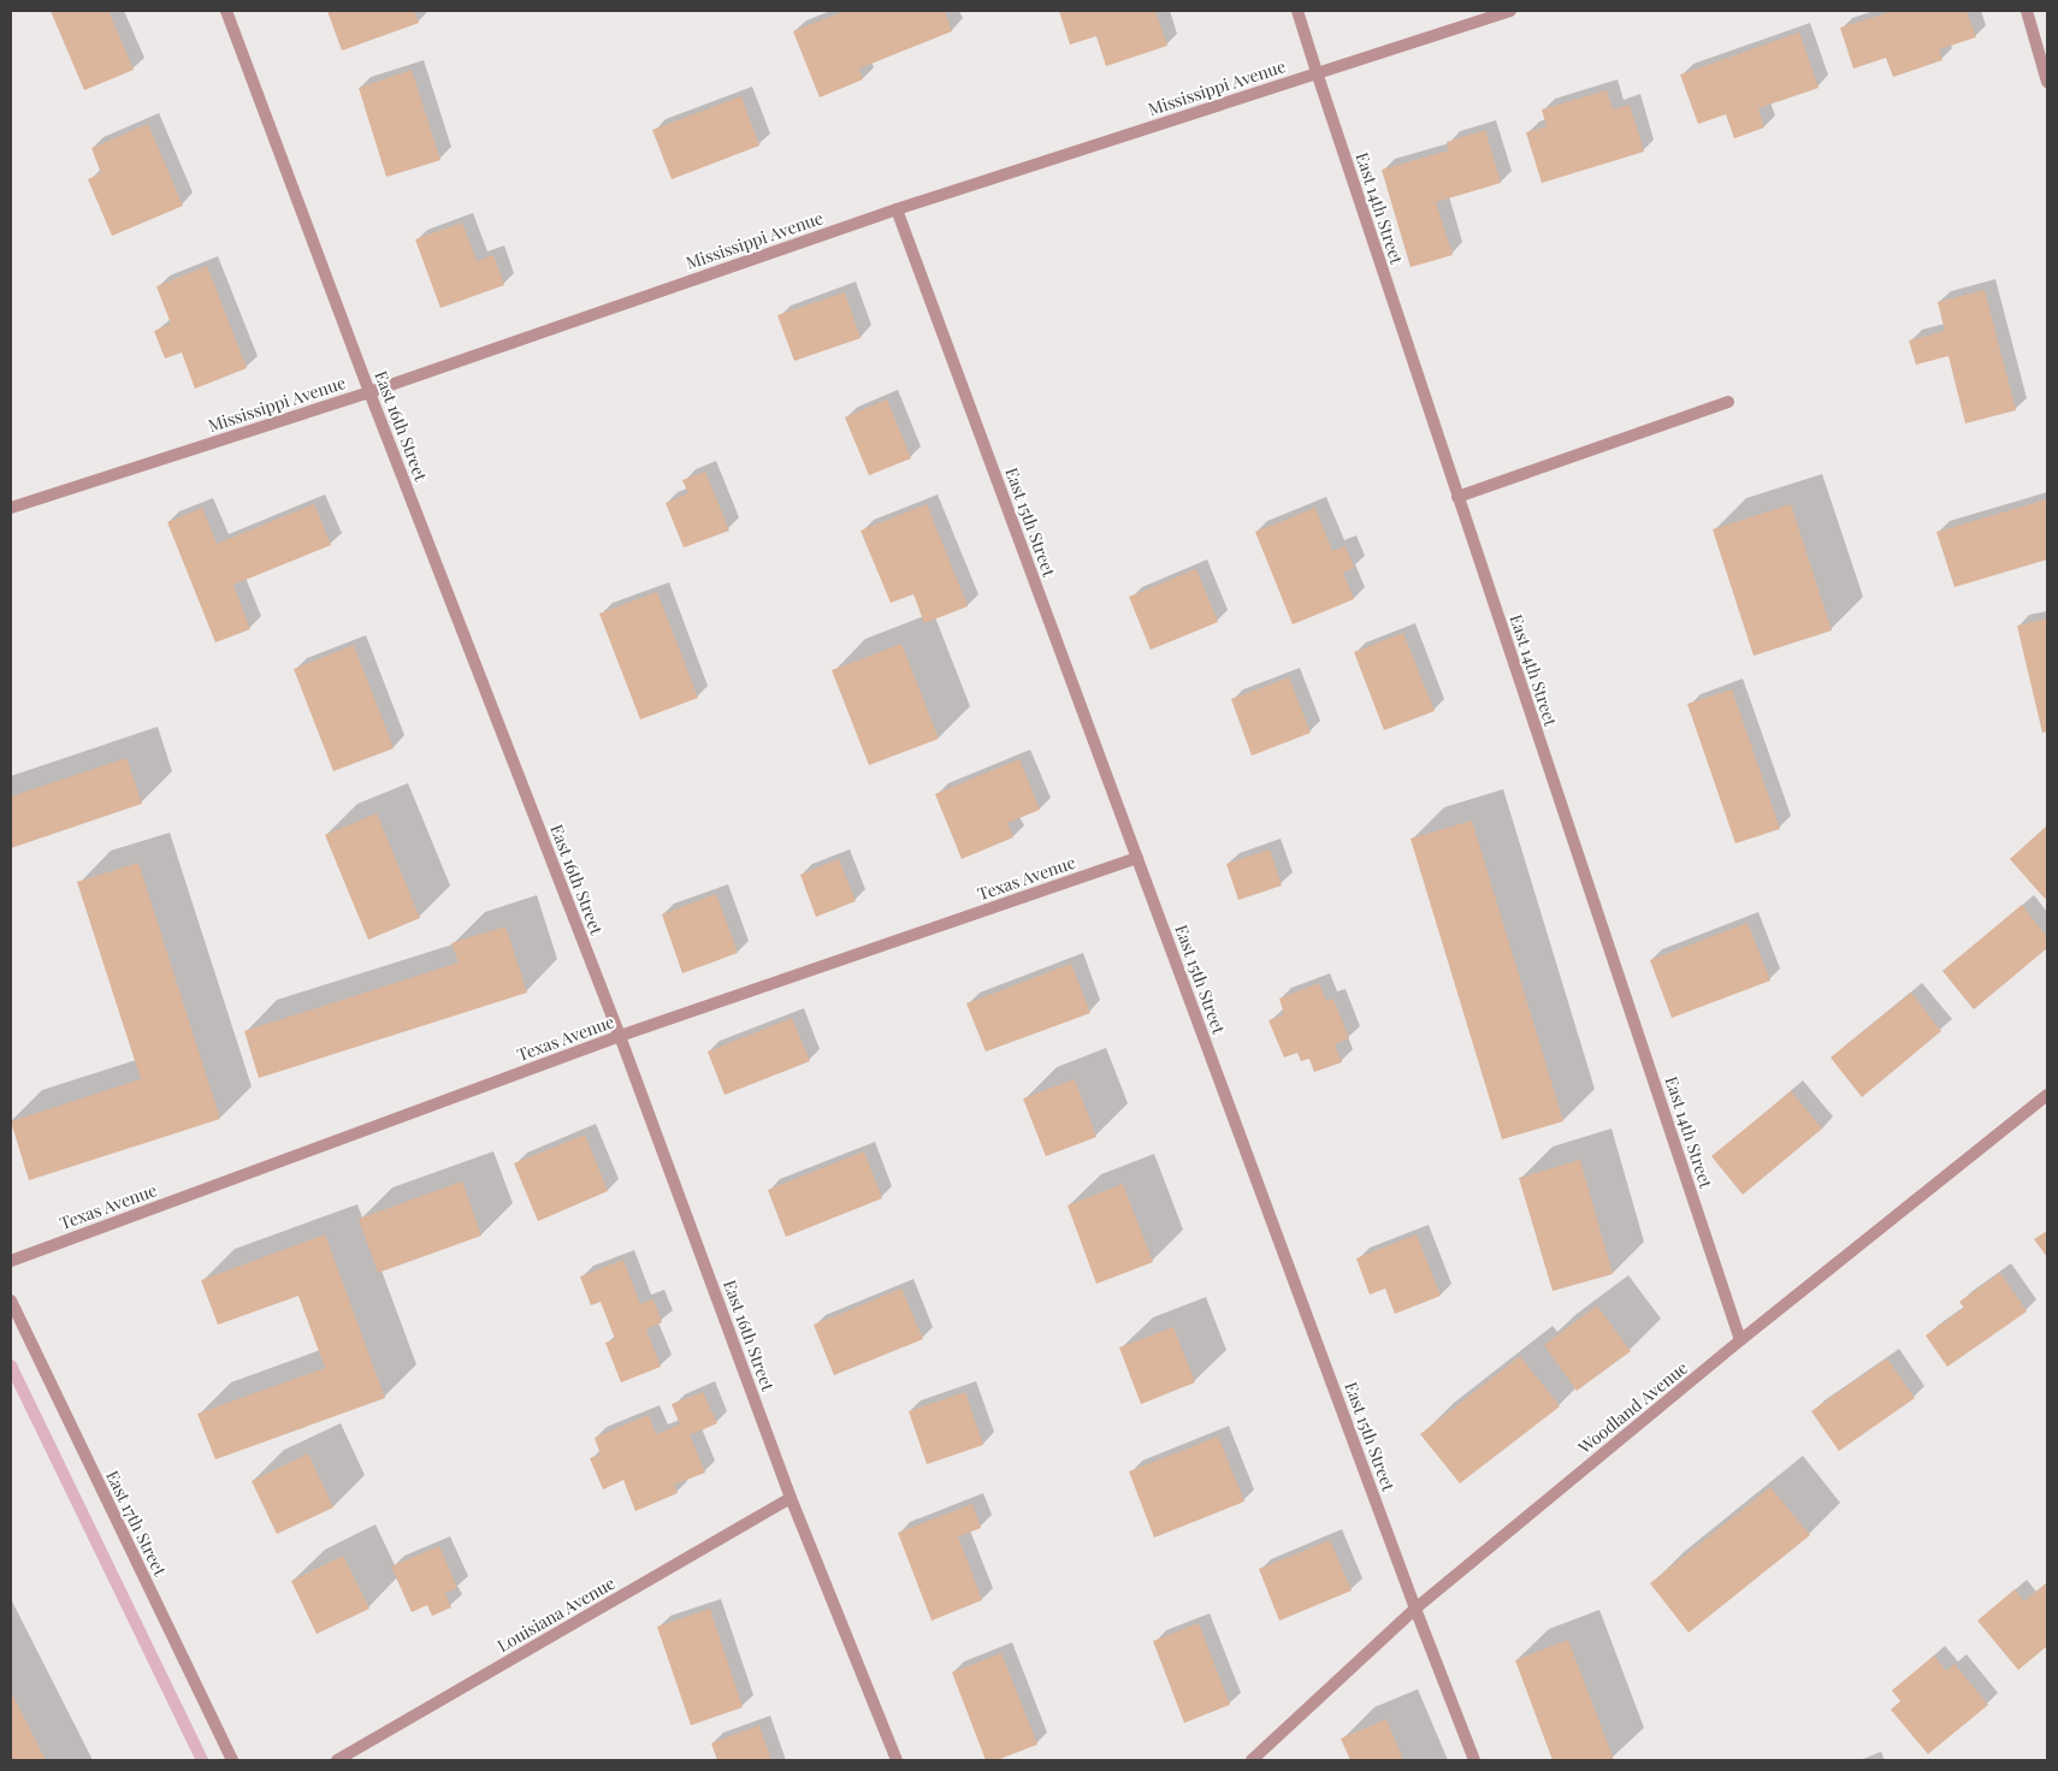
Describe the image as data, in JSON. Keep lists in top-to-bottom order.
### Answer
{
  "streets": {
    "street": [
      "Mississippi Avenue",
      "East 14th Street",
      "East 16th Street",
      "East 15th Street",
      "Texas Avenue",
      "Woodland Avenue",
      "East 17th Street",
      "Louisiana Avenue"
    ]
  },
  "crossings": [
    ["Mississippi Avenue", "East 14th Street"],
    ["Mississippi Avenue", "East 16th Street"],
    ["Mississippi Avenue", "East 15th Street"],
    ["East 14th Street", "Woodland Avenue"],
    ["East 16th Street", "Texas Avenue"],
    ["East 16th Street", "Louisiana Avenue"],
    ["East 15th Street", "Texas Avenue"],
    ["East 15th Street", "Woodland Avenue"]
  ]
}
